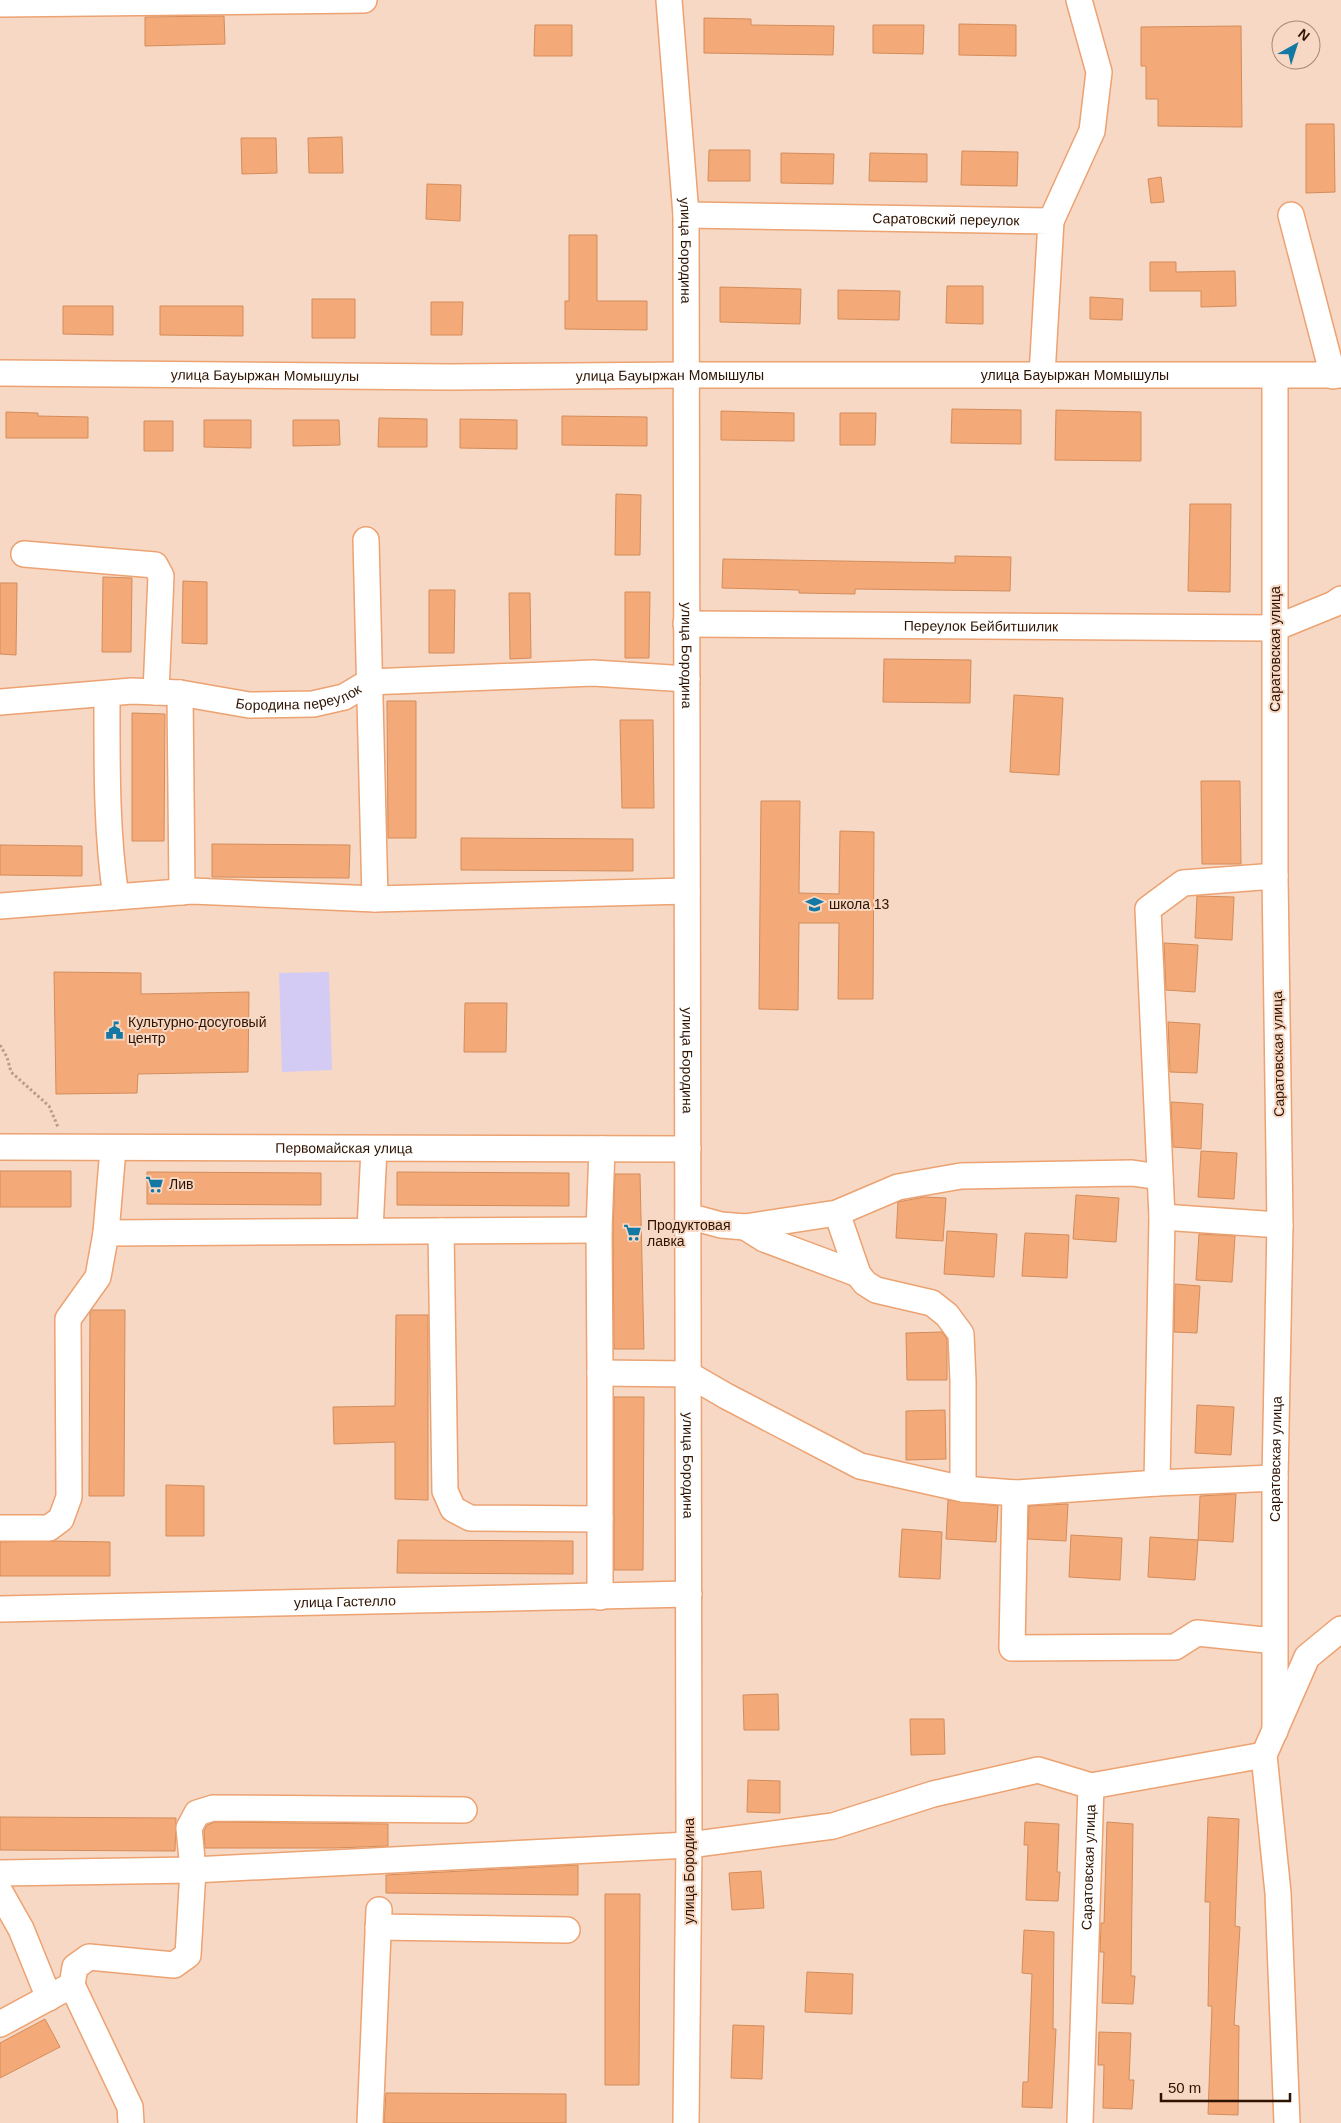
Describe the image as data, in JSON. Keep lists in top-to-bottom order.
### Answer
{
  "streets": {
    "street": [
      "Саратовский переулок",
      "улица Бородина",
      "улица Бауыржан Момышулы",
      "Переулок Бейбитшилик",
      "Саратовская улица",
      "Бородина переулок",
      "Первомайская улица",
      "улица Гастелло"
    ]
  },
  "crossings": [
    ["Саратовский переулок", "улица Бородина"],
    ["улица Бородина", "улица Бауыржан Момышулы"],
    ["улица Бородина", "Переулок Бейбитшилик"],
    ["улица Бородина", "Бородина переулок"],
    ["улица Бородина", "Первомайская улица"],
    ["улица Бородина", "улица Гастелло"],
    ["улица Бауыржан Момышулы", "Саратовская улица"],
    ["Переулок Бейбитшилик", "Саратовская улица"]
  ],
  "places": {
    "school or university": ["школа 13"],
    "public building": ["Культурно-досуговый центр"],
    "supermarket": ["Лив", "Продуктовая лавка"]
  },
  "scale_bar": "50 m",
  "north": "top right"
}
